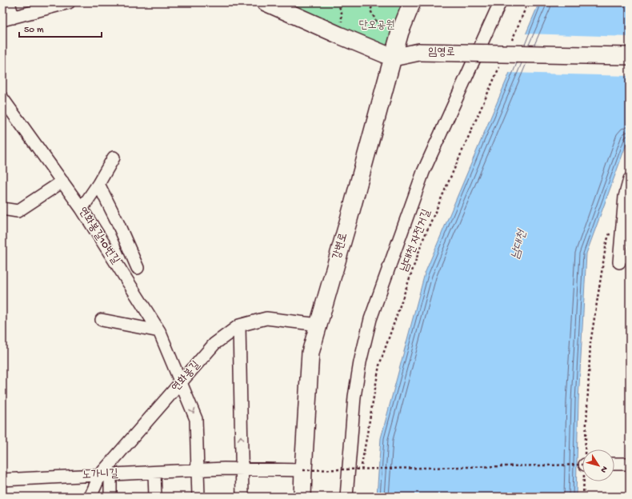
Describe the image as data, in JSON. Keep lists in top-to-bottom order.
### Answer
{
  "streets": {
    "street": [
      "임영로",
      "연화봉길10번길",
      "강변로",
      "연화봉길",
      "노가니길"
    ],
    "path": ["남대천 자전거길"]
  },
  "crossings": [
    ["임영로", "강변로"],
    ["연화봉길10번길", "연화봉길"],
    ["강변로", "연화봉길"],
    ["강변로", "노가니길"],
    ["연화봉길", "노가니길"]
  ],
  "water": ["남대천"],
  "parks": ["단오공원"],
  "scale_bar": "50 m",
  "north": "bottom right"
}
